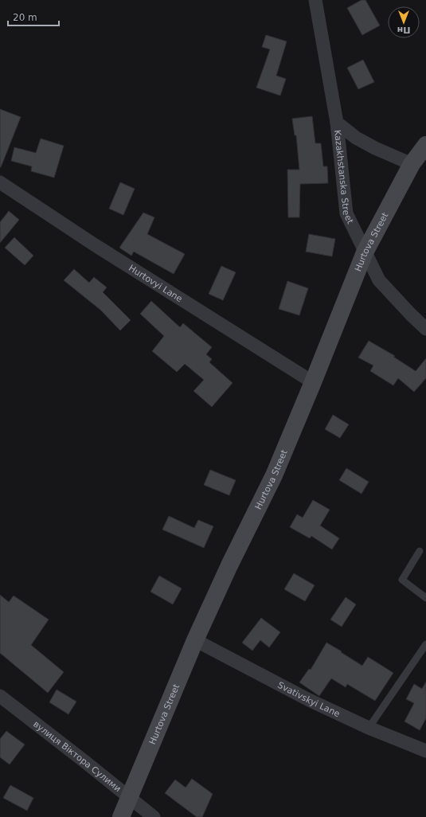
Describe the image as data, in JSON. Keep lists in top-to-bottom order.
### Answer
{
  "streets": {
    "street": [
      "Kazakhstanska Street",
      "Hurtova Street",
      "Hurtovyi Lane",
      "Svativskyi Lane",
      "вулиця Віктора Сулими"
    ]
  },
  "crossings": [
    ["Kazakhstanska Street", "Hurtova Street"],
    ["Hurtova Street", "Hurtovyi Lane"],
    ["Hurtova Street", "Svativskyi Lane"],
    ["Hurtova Street", "вулиця Віктора Сулими"]
  ],
  "scale_bar": "20 m",
  "north": "bottom"
}
